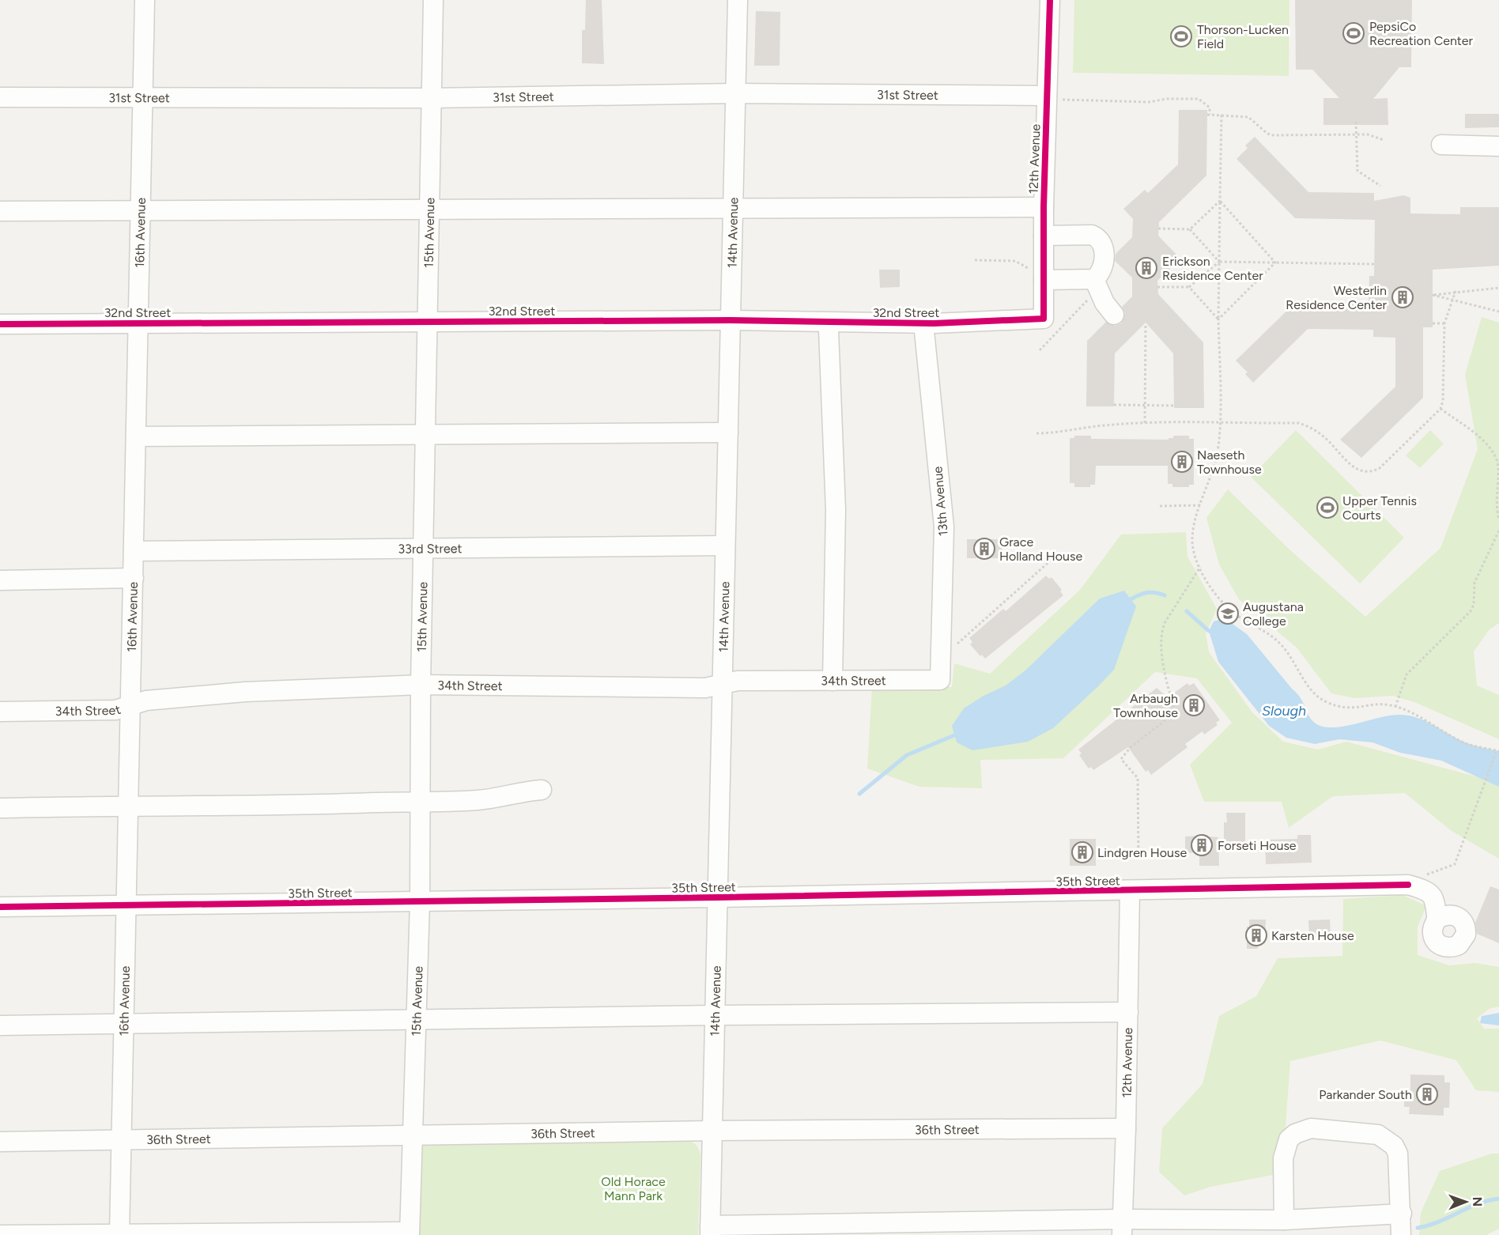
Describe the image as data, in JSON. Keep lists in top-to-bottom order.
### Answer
{
  "streets": {
    "street": [
      "31st Street",
      "12th Avenue",
      "16th Avenue",
      "15th Avenue",
      "14th Avenue",
      "32nd Street",
      "13th Avenue",
      "33rd Street",
      "34th Street",
      "35th Street",
      "36th Street"
    ]
  },
  "crossings": [
    ["31st Street", "12th Avenue"],
    ["31st Street", "16th Avenue"],
    ["31st Street", "15th Avenue"],
    ["31st Street", "14th Avenue"],
    ["12th Avenue", "32nd Street"],
    ["12th Avenue", "35th Street"],
    ["12th Avenue", "36th Street"],
    ["16th Avenue", "32nd Street"],
    ["16th Avenue", "33rd Street"],
    ["16th Avenue", "34th Street"],
    ["16th Avenue", "35th Street"],
    ["16th Avenue", "36th Street"],
    ["15th Avenue", "32nd Street"],
    ["15th Avenue", "33rd Street"],
    ["15th Avenue", "34th Street"],
    ["15th Avenue", "35th Street"],
    ["15th Avenue", "36th Street"],
    ["14th Avenue", "32nd Street"],
    ["14th Avenue", "33rd Street"],
    ["14th Avenue", "34th Street"],
    ["14th Avenue", "35th Street"],
    ["14th Avenue", "36th Street"],
    ["32nd Street", "13th Avenue"],
    ["13th Avenue", "34th Street"]
  ],
  "water": ["Slough"],
  "parks": ["Old Horace Mann Park"],
  "places": {
    "sports": ["PepsiCo Recreation Center", "Thorson-Lucken Field", "Upper Tennis Courts"],
    "building": [
      "Erickson Residence Center",
      "Westerlin Residence Center",
      "Naeseth Townhouse",
      "Grace Holland House",
      "Arbaugh Townhouse",
      "Forseti House",
      "Lindgren House",
      "Karsten House",
      "Parkander South"
    ],
    "school or university": ["Augustana College"]
  },
  "north": "right"
}
